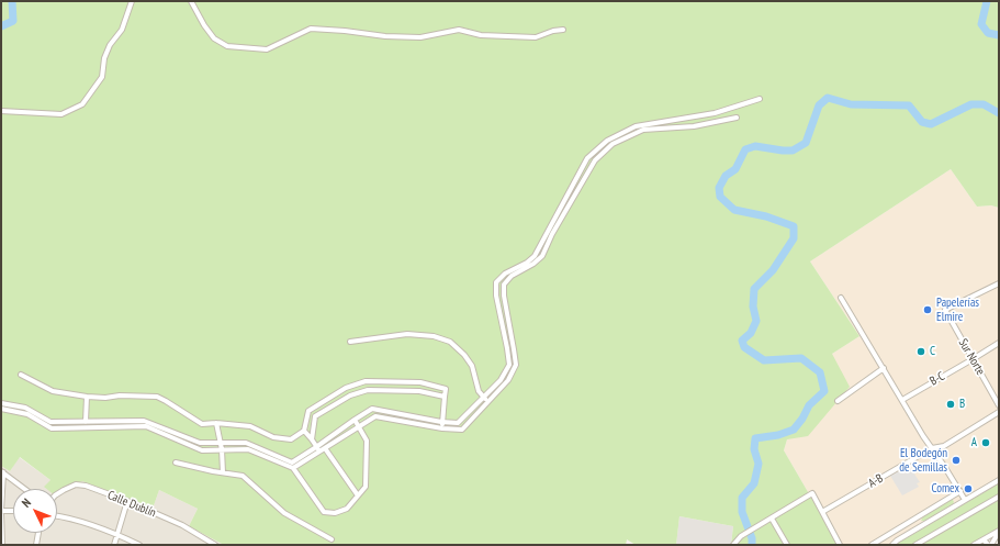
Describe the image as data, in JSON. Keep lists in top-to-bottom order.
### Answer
{
  "streets": {
    "street": [
      "Sur Norte",
      "B-C",
      "A-B",
      "Calle Dublín"
    ]
  },
  "crossings": [
    ["Sur Norte", "B-C"]
  ],
  "places": [
    "Papelerías Elmire",
    "C",
    "B",
    "A",
    "El Bodegón de Semillas",
    "Comex"
  ],
  "north": "top left"
}
